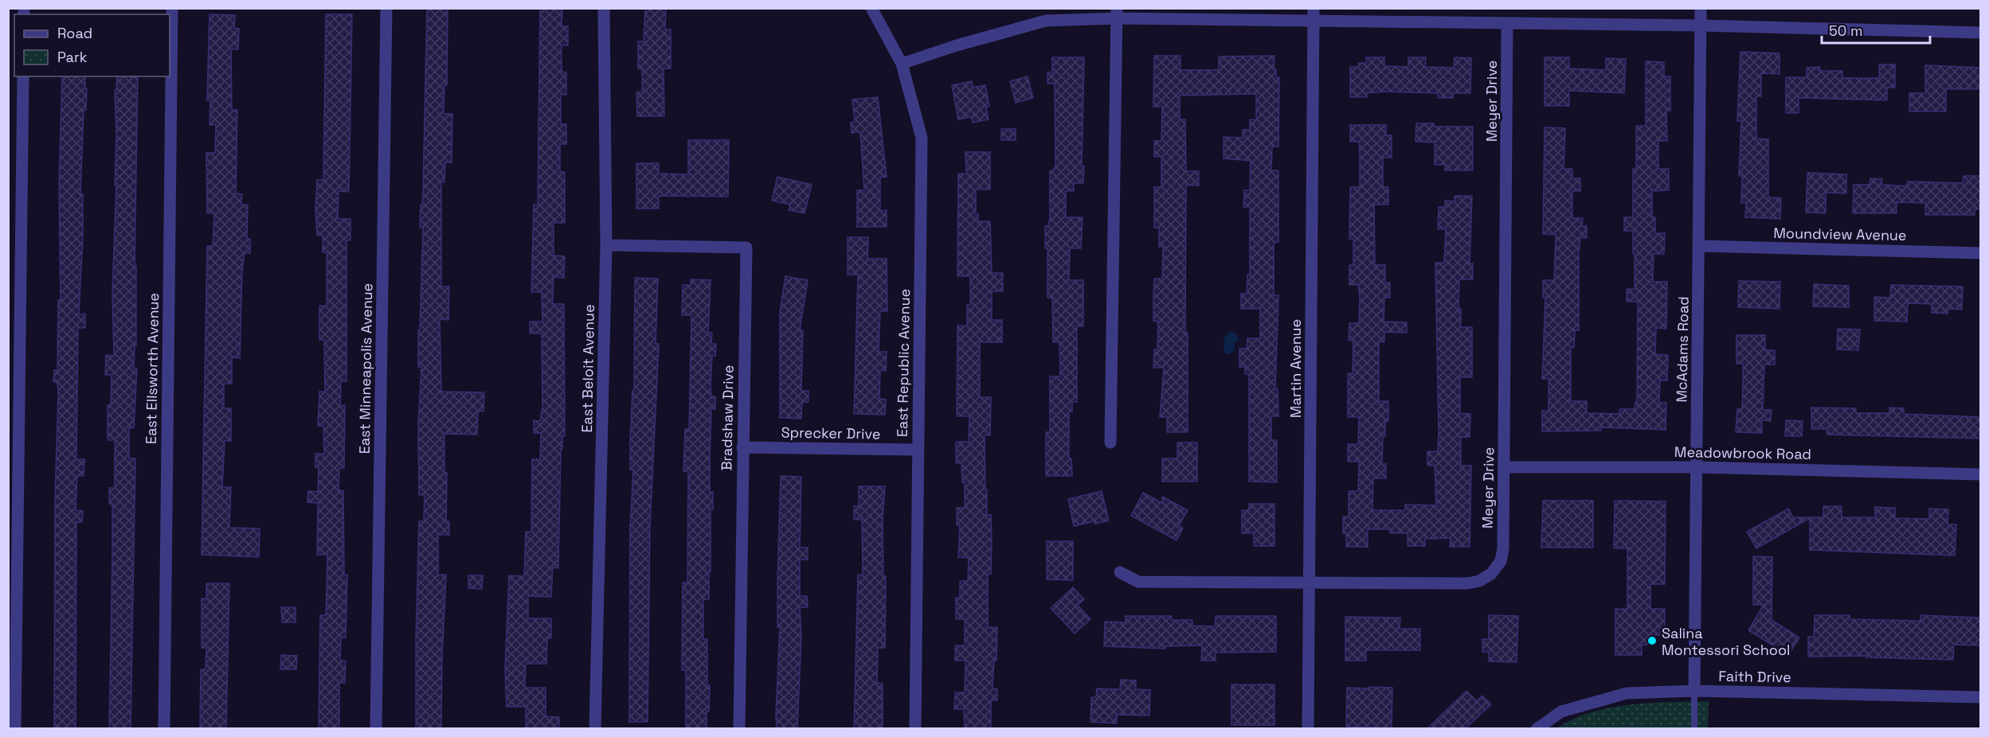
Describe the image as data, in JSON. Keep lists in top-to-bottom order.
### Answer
{
  "streets": {
    "street": [
      "Meyer Drive",
      "Moundview Avenue",
      "McAdams Road",
      "East Republic Avenue",
      "East Ellsworth Avenue",
      "East Minneapolis Avenue",
      "East Beloit Avenue",
      "Martin Avenue",
      "Bradshaw Drive",
      "Sprecker Drive",
      "Meadowbrook Road",
      "Faith Drive"
    ]
  },
  "crossings": [
    ["Meyer Drive", "Martin Avenue"],
    ["Meyer Drive", "Meadowbrook Road"],
    ["Moundview Avenue", "McAdams Road"],
    ["McAdams Road", "Meadowbrook Road"],
    ["McAdams Road", "Faith Drive"],
    ["East Republic Avenue", "Sprecker Drive"],
    ["East Beloit Avenue", "Bradshaw Drive"],
    ["Bradshaw Drive", "Sprecker Drive"]
  ],
  "places": ["Salina Montessori School"],
  "legend": ["Road", "Park"],
  "scale_bar": "50 m"
}
